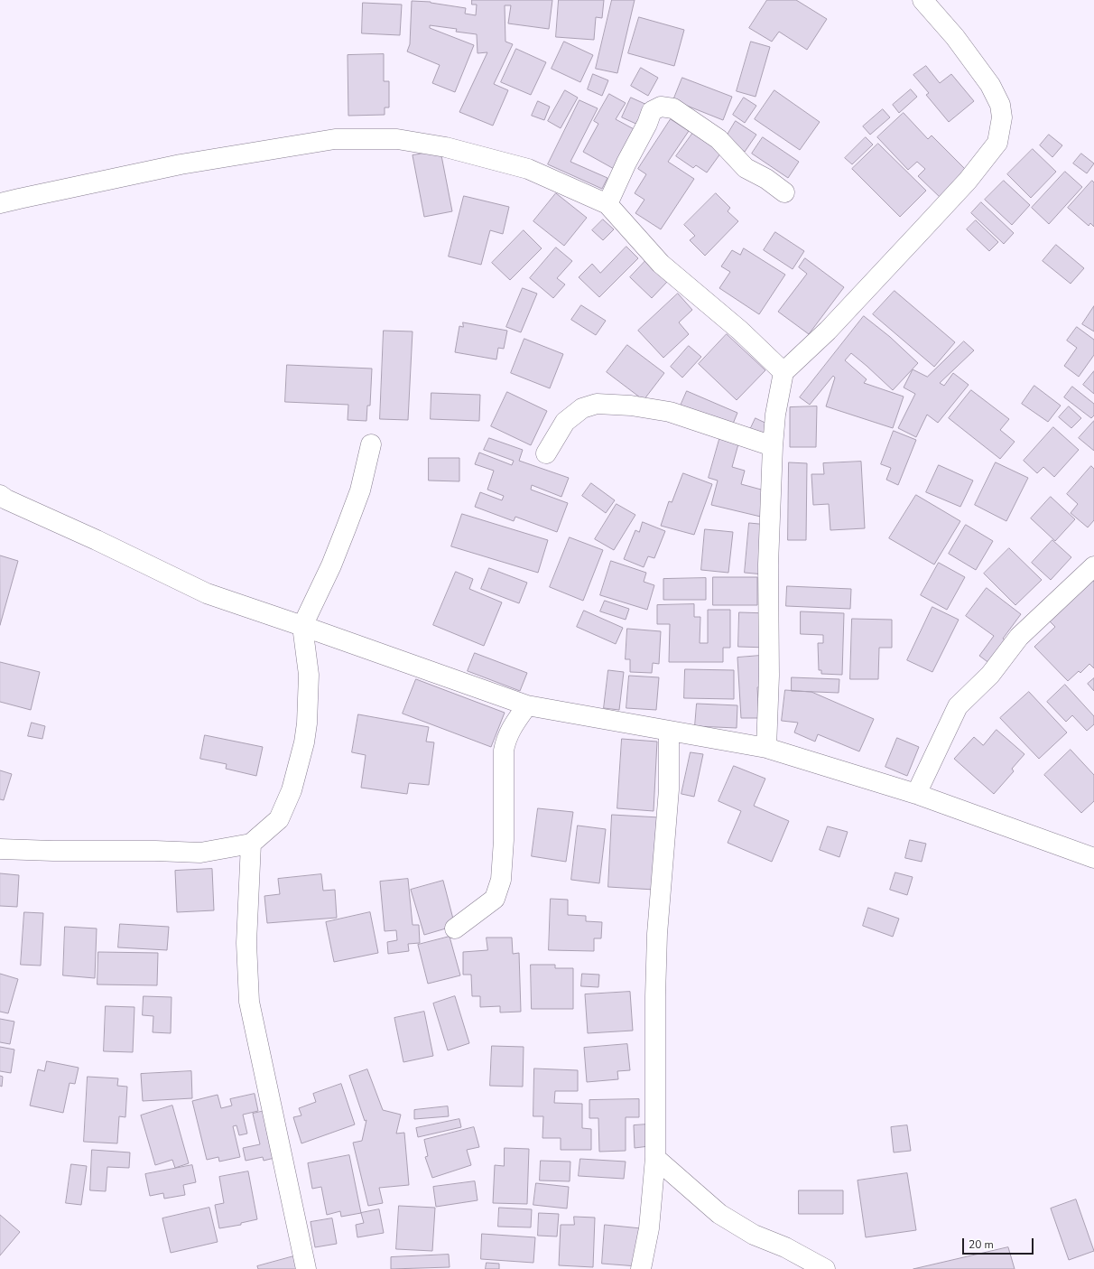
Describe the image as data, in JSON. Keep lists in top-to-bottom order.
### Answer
{
  "scale_bar": "20 m"
}
